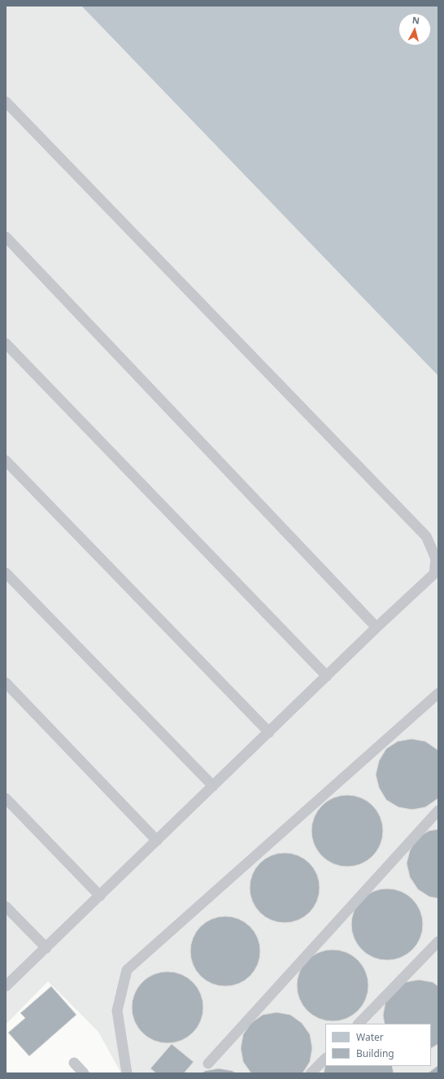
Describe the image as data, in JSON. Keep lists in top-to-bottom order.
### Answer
{
  "legend": ["Water", "Building"],
  "north": "top"
}
